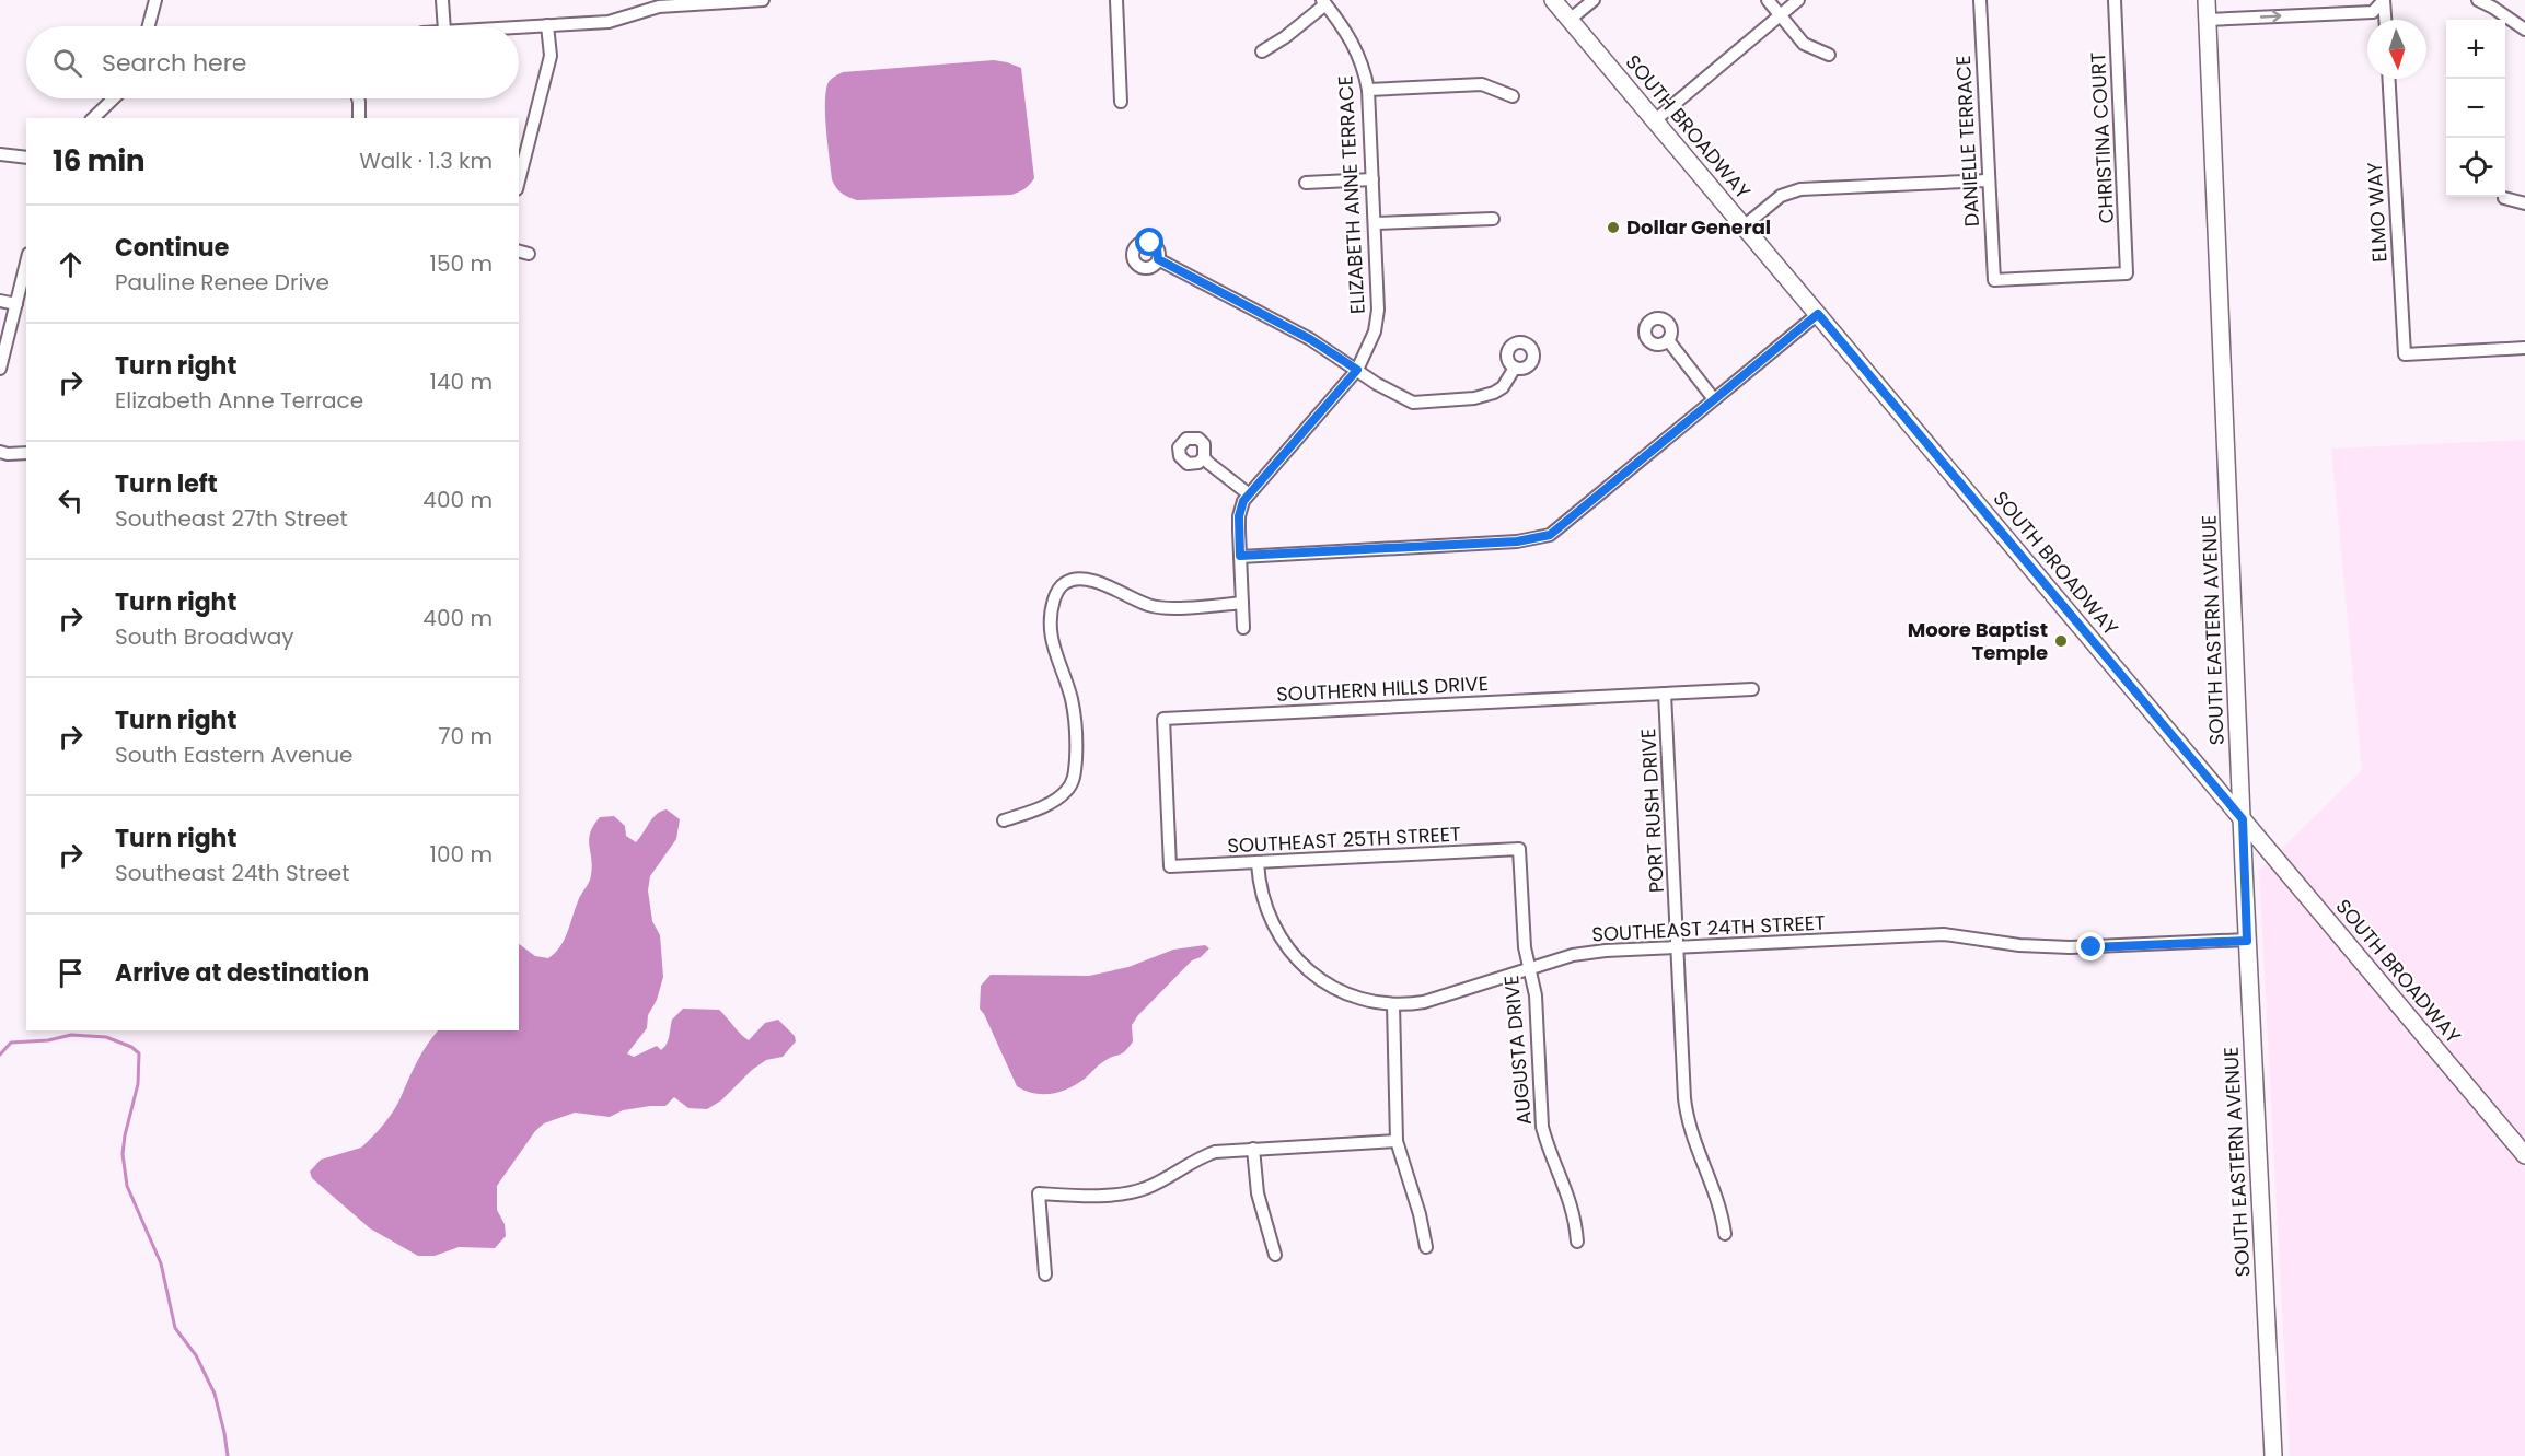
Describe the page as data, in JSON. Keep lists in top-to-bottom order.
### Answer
{
  "streets": {
    "street": [
      "SOUTH BROADWAY",
      "CHRISTINA COURT",
      "DANIELLE TERRACE",
      "ELIZABETH ANNE TERRACE",
      "ELMO WAY",
      "SOUTH EASTERN AVENUE",
      "SOUTHERN HILLS DRIVE",
      "PORT RUSH DRIVE",
      "SOUTHEAST 25TH STREET",
      "SOUTHEAST 24TH STREET",
      "AUGUSTA DRIVE"
    ]
  },
  "crossings": [
    ["SOUTH BROADWAY", "SOUTH EASTERN AVENUE"],
    ["CHRISTINA COURT", "DANIELLE TERRACE"],
    ["SOUTH EASTERN AVENUE", "SOUTHEAST 24TH STREET"],
    ["SOUTHERN HILLS DRIVE", "PORT RUSH DRIVE"],
    ["SOUTHERN HILLS DRIVE", "SOUTHEAST 25TH STREET"],
    ["PORT RUSH DRIVE", "SOUTHEAST 24TH STREET"],
    ["SOUTHEAST 25TH STREET", "SOUTHEAST 24TH STREET"],
    ["SOUTHEAST 25TH STREET", "AUGUSTA DRIVE"],
    ["SOUTHEAST 24TH STREET", "AUGUSTA DRIVE"]
  ],
  "places": ["Dollar General", "Moore Baptist Temple"],
  "north": "bottom",
  "page": {
    "map_buttons": ["+", "−"],
    "search": "Search here",
    "heading": ["16 min", "Walk · 1.3 km"],
    "list": [
      ["Continue", "Pauline Renee Drive", "150 m"],
      ["Turn right", "Elizabeth Anne Terrace", "140 m"],
      ["Turn left", "Southeast 27th Street", "400 m"],
      ["Turn right", "South Broadway", "400 m"],
      ["Turn right", "South Eastern Avenue", "70 m"],
      ["Turn right", "Southeast 24th Street", "100 m"],
      "Arrive at destination"
    ]
  }
}
